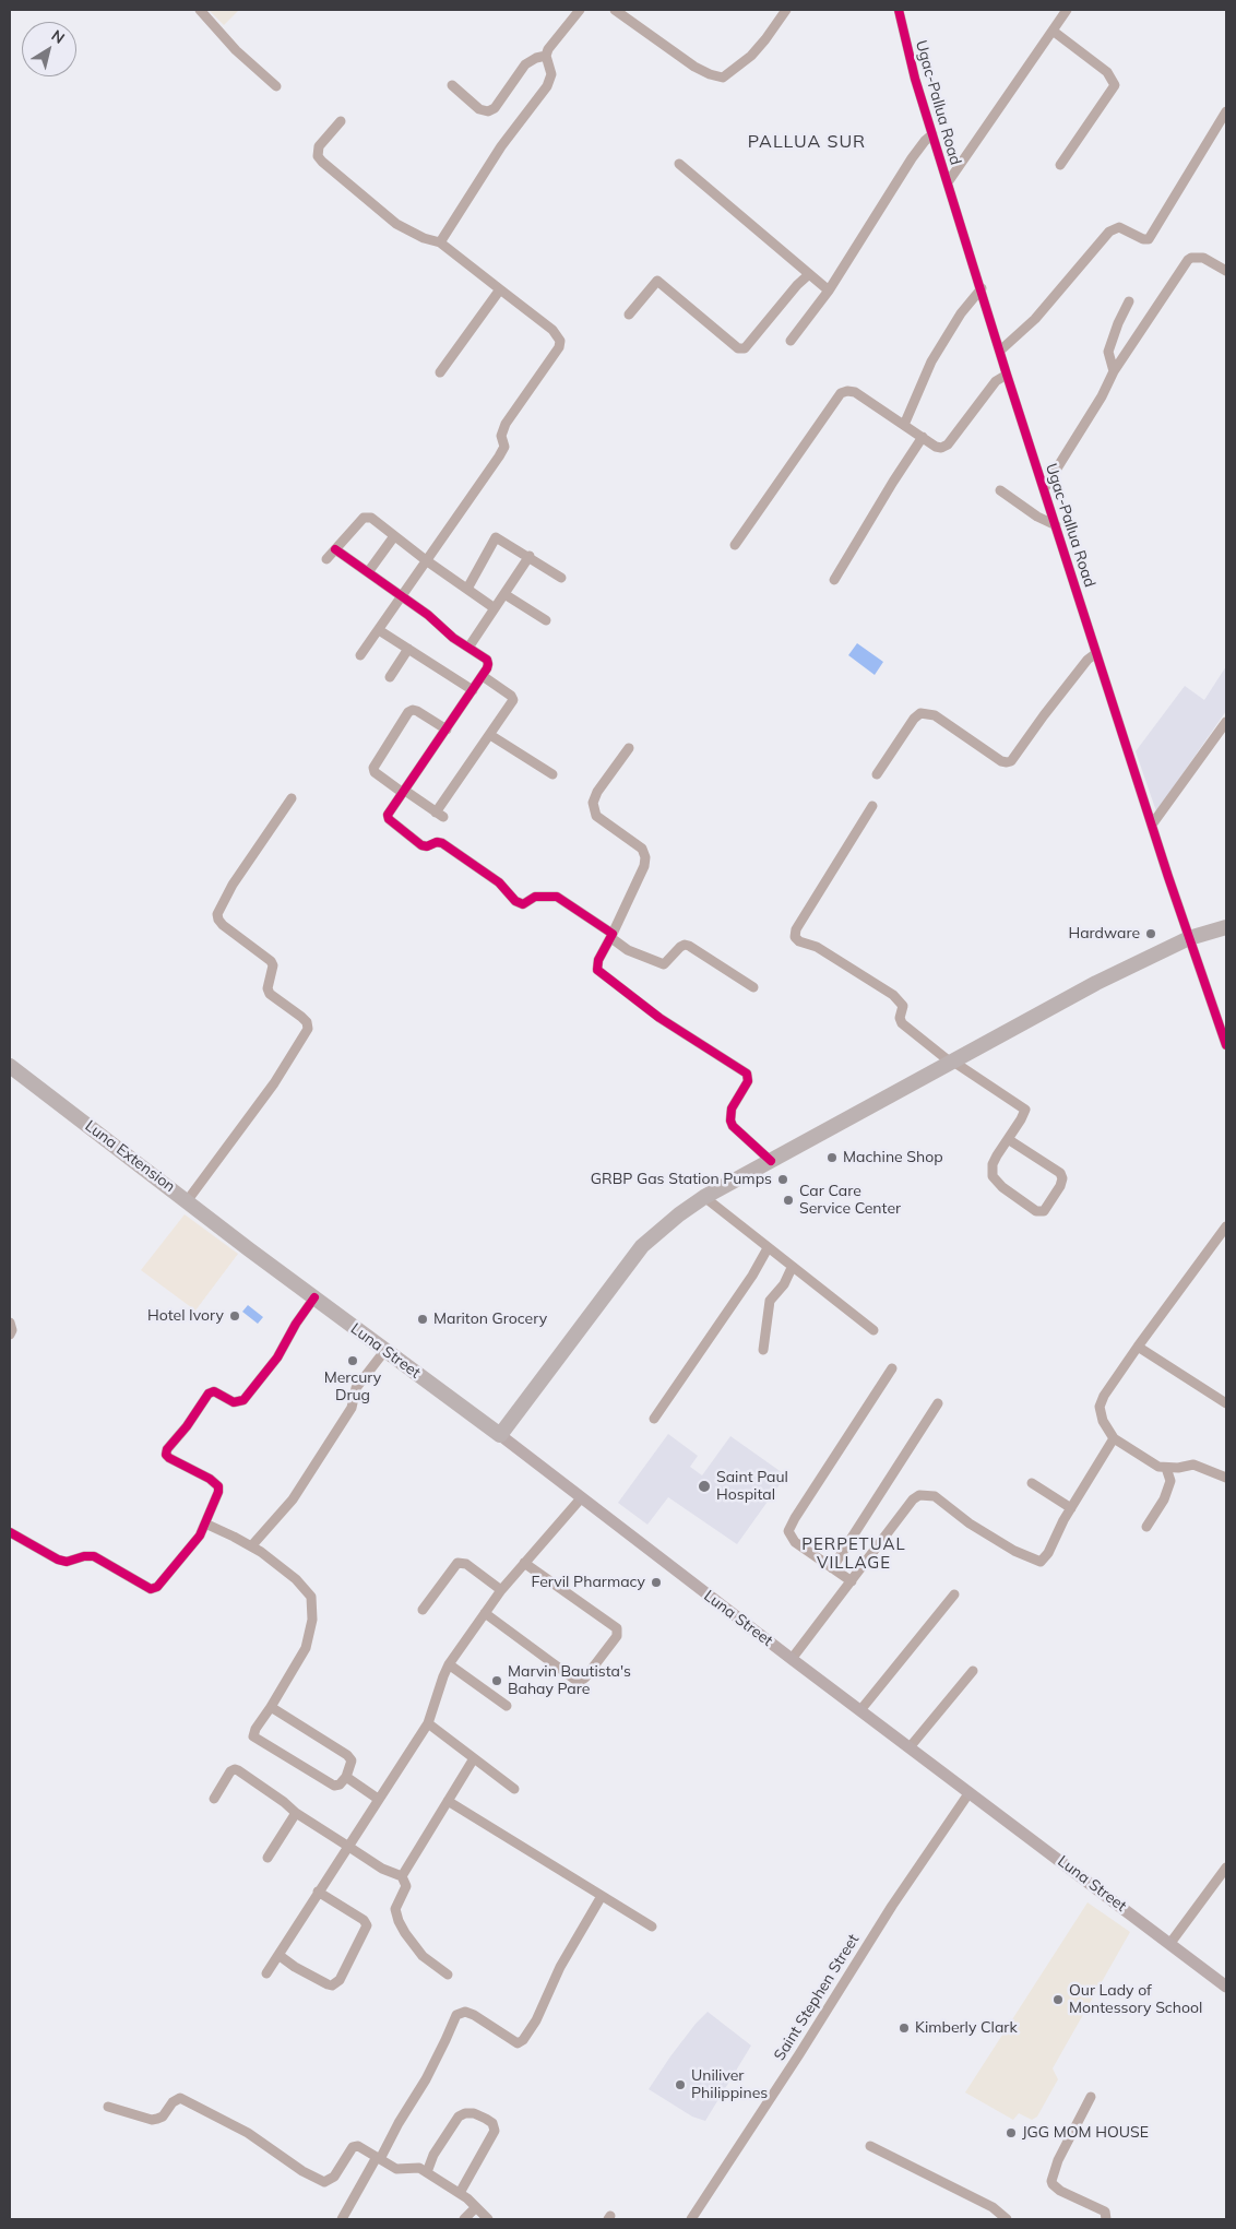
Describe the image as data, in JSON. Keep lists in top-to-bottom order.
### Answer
{
  "streets": {
    "highway": ["Luna Extension", "Luna Street"],
    "street": ["Ugac-Pallua Road", "Saint Stephen Street"]
  },
  "crossings": [
    ["Luna Extension", "Luna Street"],
    ["Luna Street", "Saint Stephen Street"]
  ],
  "districts": ["PALLUA SUR", "PERPETUAL VILLAGE"],
  "places": [
    "Hardware",
    "Machine Shop",
    "GRBP Gas Station Pumps",
    "Car Care Service Center",
    "Hotel Ivory",
    "Mariton Grocery",
    "Mercury Drug",
    "Saint Paul Hospital",
    "Fervil Pharmacy",
    "Marvin Bautista's Bahay Pare",
    "Our Lady of Montessory School",
    "Kimberly Clark",
    "Uniliver Philippines",
    "JGG MOM HOUSE"
  ],
  "north": "top right"
}
